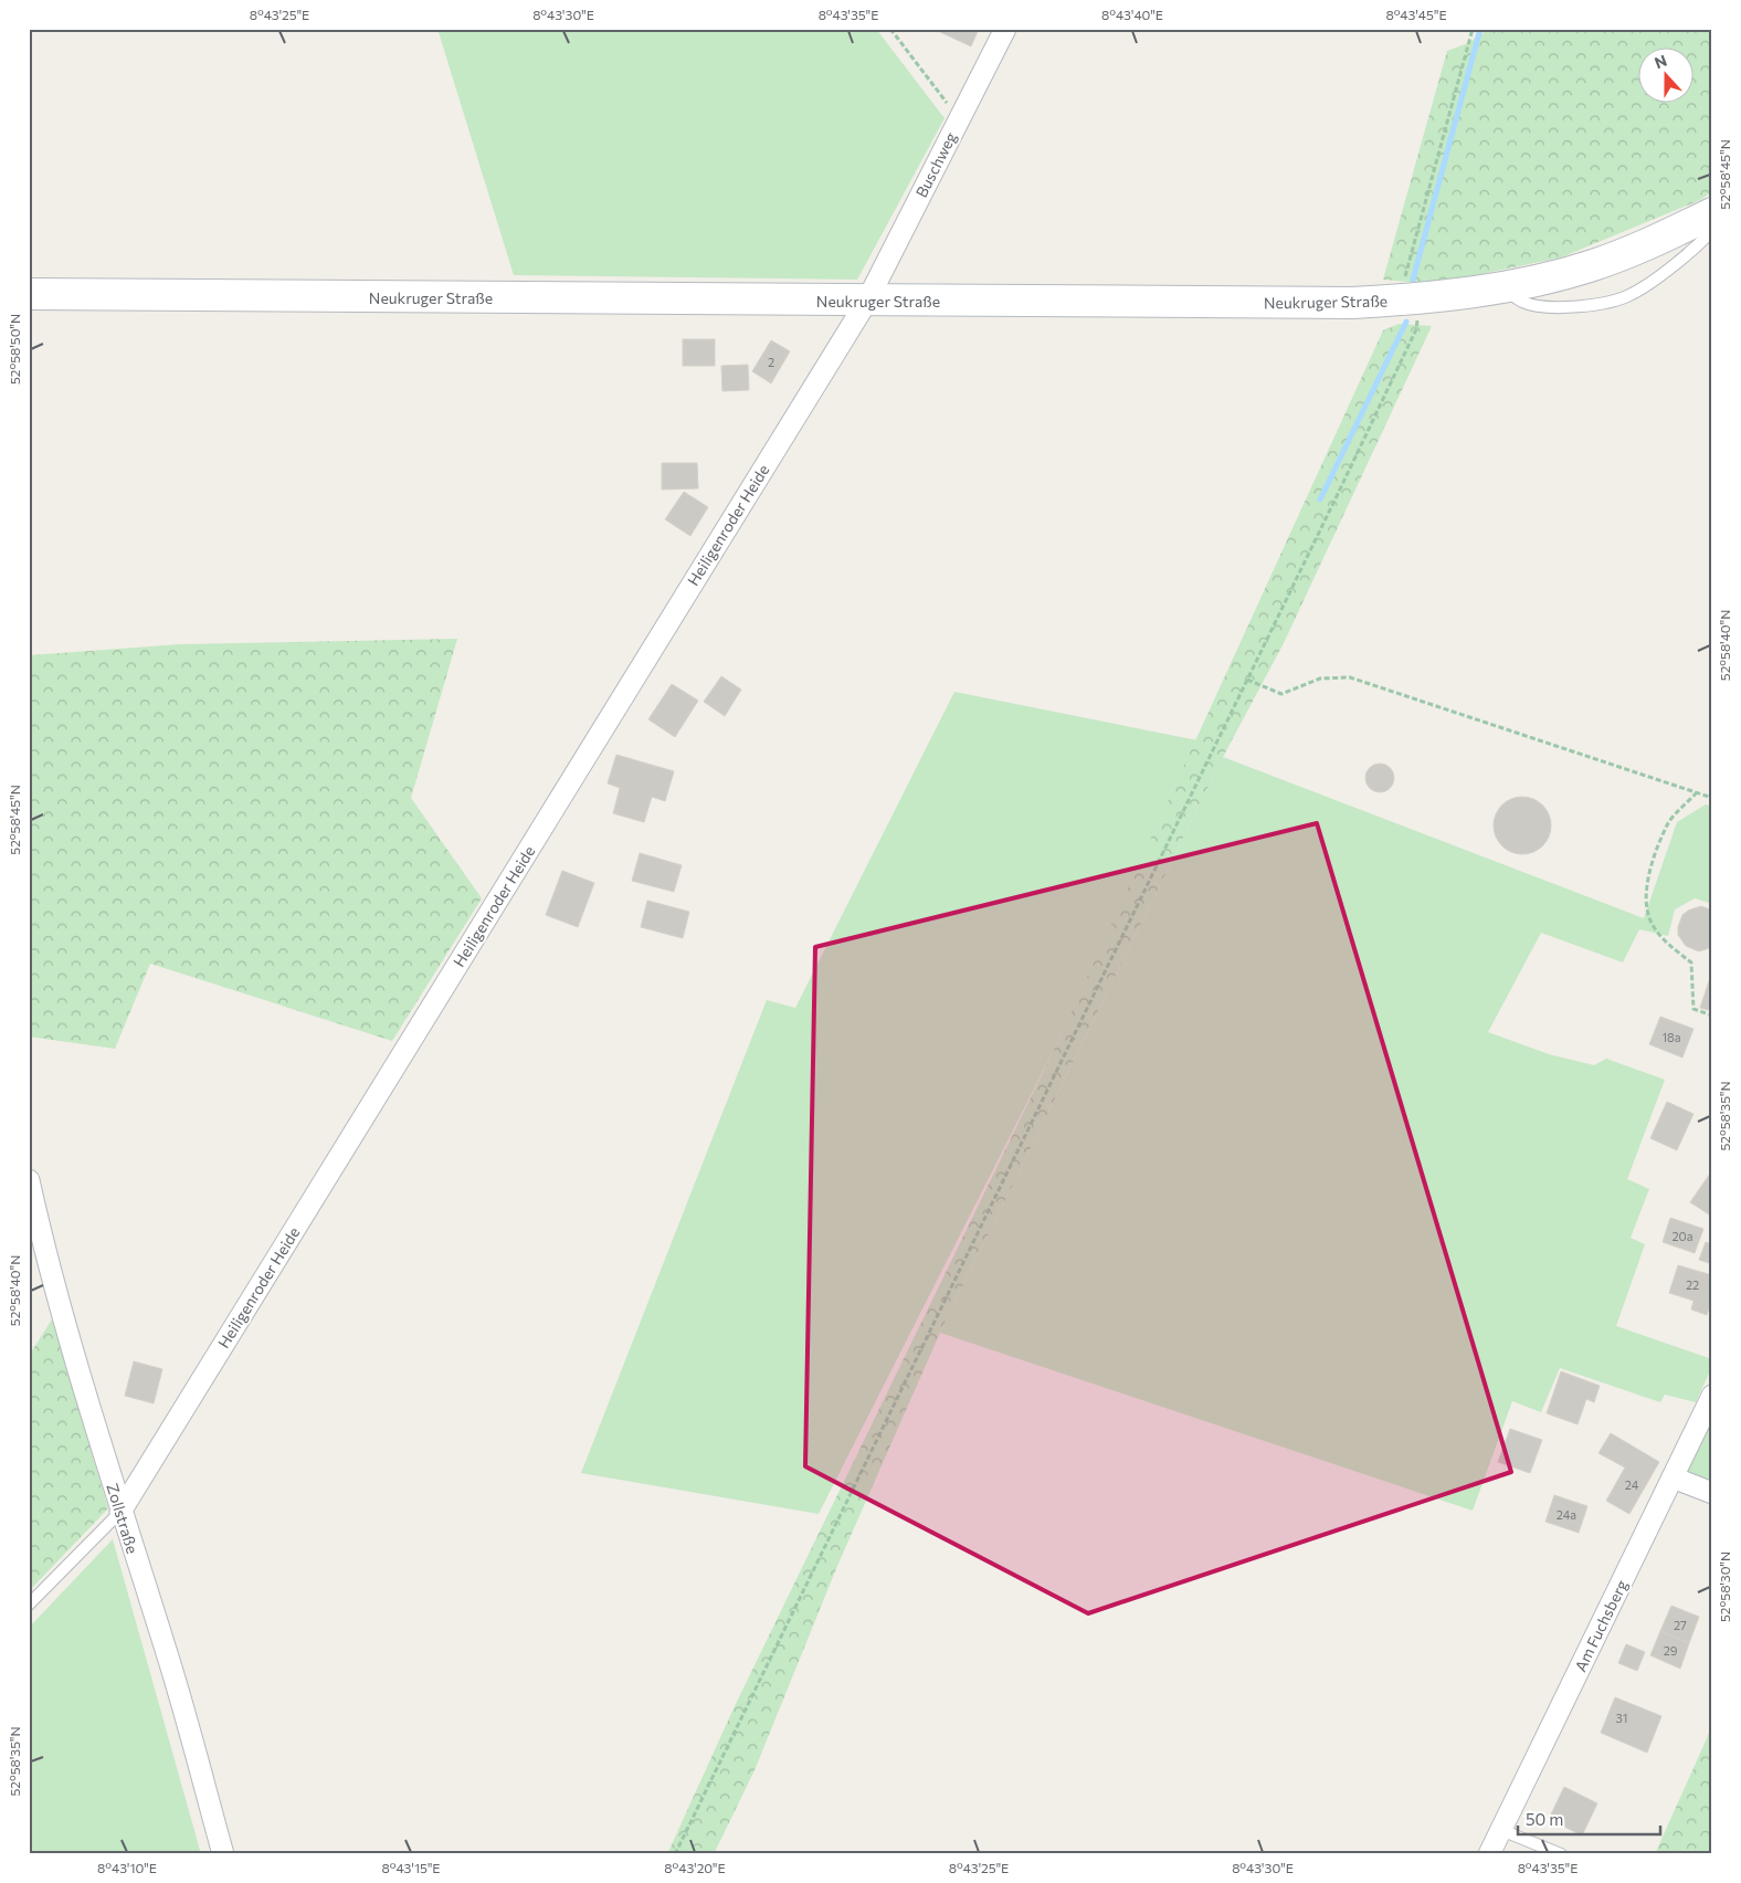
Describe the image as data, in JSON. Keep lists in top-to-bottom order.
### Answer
{
  "streets": {
    "street": [
      "Buschweg",
      "Neukruger Straße",
      "Heiligenroder Heide",
      "Zollstraße",
      "Am Fuchsberg"
    ]
  },
  "crossings": [
    ["Buschweg", "Neukruger Straße"],
    ["Buschweg", "Heiligenroder Heide"],
    ["Neukruger Straße", "Heiligenroder Heide"],
    ["Heiligenroder Heide", "Zollstraße"]
  ],
  "house_numbers": [
    "2",
    "18a",
    "20a",
    "22",
    "24",
    "24a",
    "27",
    "29",
    "31"
  ],
  "scale_bar": "50 m",
  "north": "top",
  "coordinates": [
    "8°43'25\"E",
    "8°43'30\"E",
    "8°43'35\"E",
    "8°43'40\"E",
    "8°43'45\"E",
    "52°58'45\"N",
    "52°58'50\"N",
    "52°58'40\"N",
    "52°58'35\"N",
    "52°58'30\"N",
    "8°43'10\"E",
    "8°43'15\"E",
    "8°43'20\"E"
  ]
}
